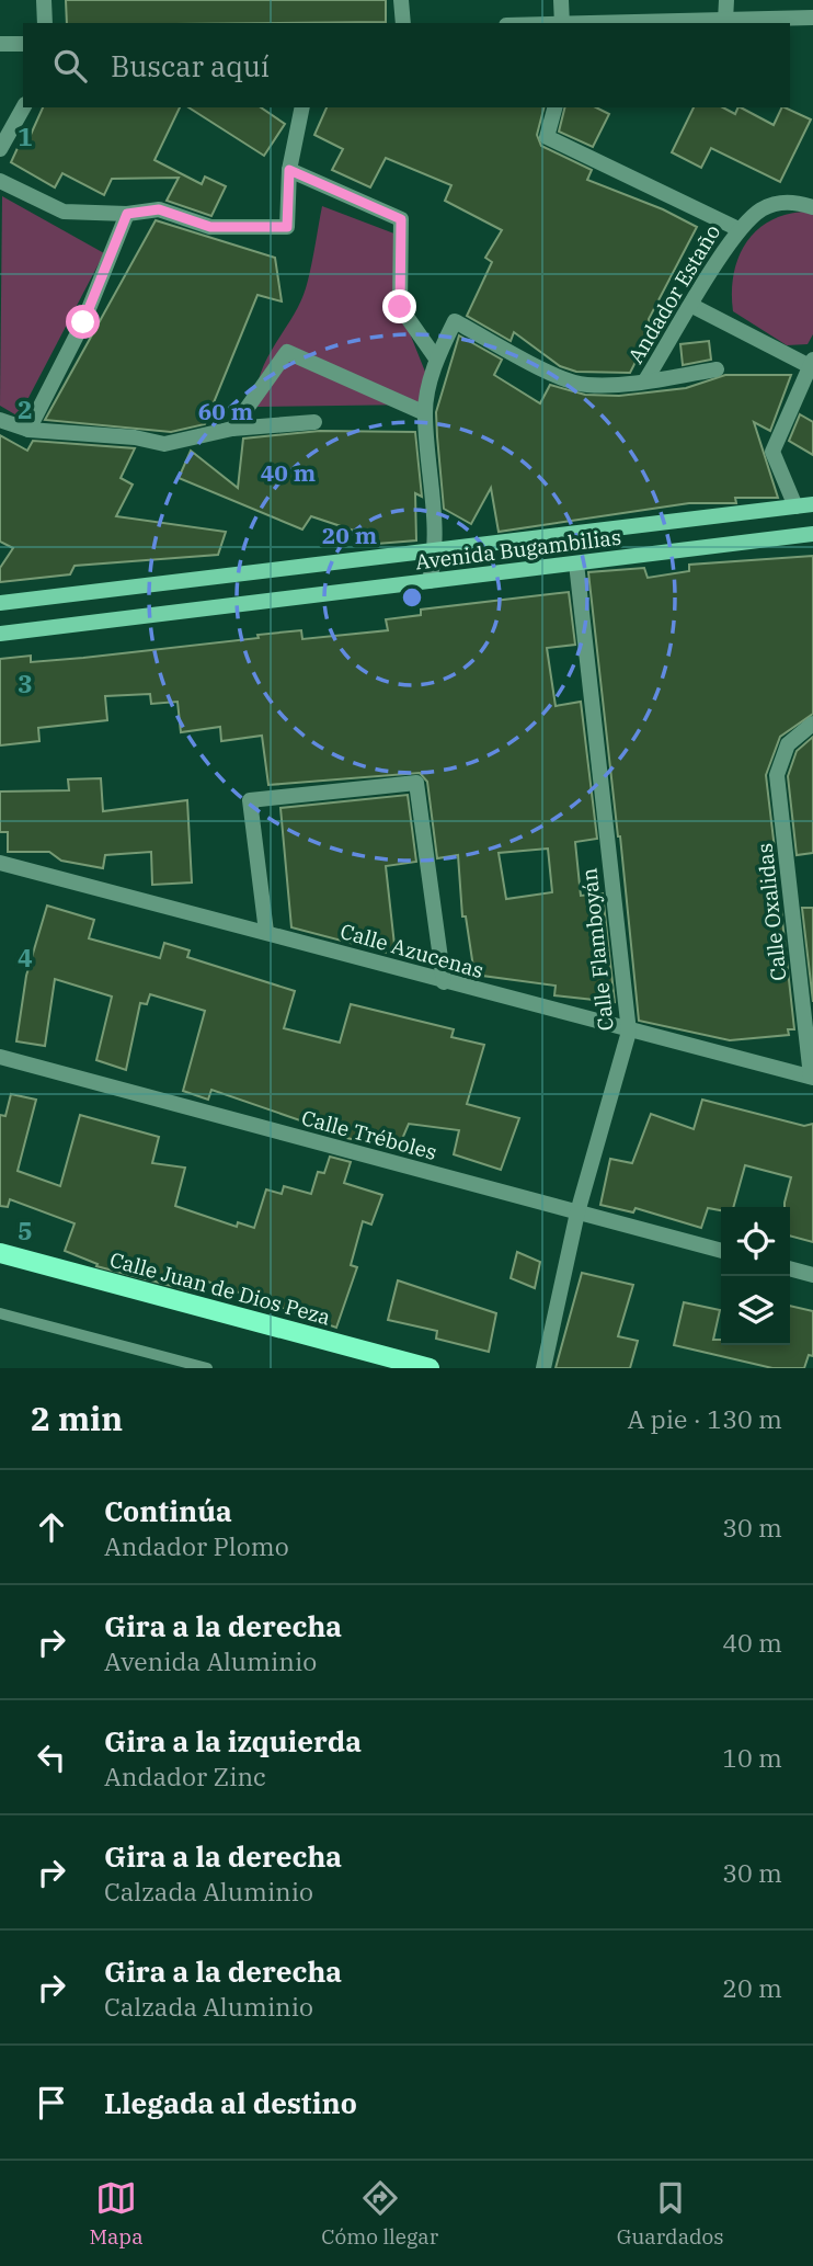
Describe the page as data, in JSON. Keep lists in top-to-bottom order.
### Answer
{
  "streets": {
    "main road": ["Avenida Bugambilias", "Calle Juan de Dios Peza"],
    "street": [
      "Andador Estaño",
      "Calle Oxalidas",
      "Calle Flamboyán",
      "Calle Azucenas",
      "Calle Tréboles"
    ]
  },
  "crossings": [
    ["Avenida Bugambilias", "Calle Flamboyán"],
    ["Calle Oxalidas", "Calle Azucenas"],
    ["Calle Flamboyán", "Calle Azucenas"],
    ["Calle Flamboyán", "Calle Tréboles"]
  ],
  "page": {
    "search": "Buscar aquí",
    "heading": ["2 min", "A pie · 130 m"],
    "list": [
      ["Continúa", "Andador Plomo", "30 m"],
      ["Gira a la derecha", "Avenida Aluminio", "40 m"],
      ["Gira a la izquierda", "Andador Zinc", "10 m"],
      ["Gira a la derecha", "Calzada Aluminio", "30 m"],
      ["Gira a la derecha", "Calzada Aluminio", "20 m"],
      "Llegada al destino"
    ],
    "nav": ["Mapa", "Cómo llegar", "Guardados"]
  },
  "grid": {
    "rows": [
      "1",
      "2",
      "3",
      "4",
      "5"
    ]
  },
  "rings": ["60 m", "40 m", "20 m"]
}
